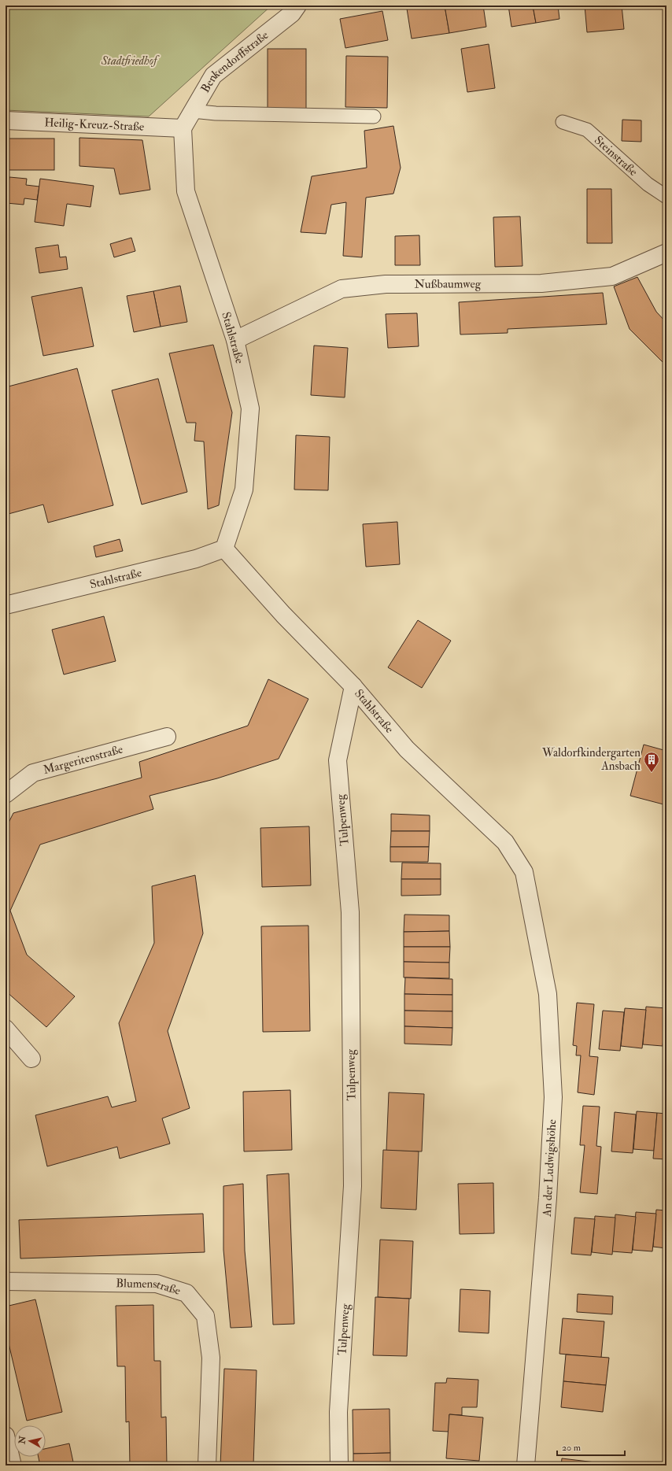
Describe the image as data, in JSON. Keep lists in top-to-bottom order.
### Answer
{
  "streets": {
    "street": [
      "Benkendorffstraße",
      "Heilig-Kreuz-Straße",
      "Nußbaumweg",
      "Stahlstraße",
      "Margeritenstraße",
      "Tulpenweg",
      "An der Ludwigshöhe",
      "Blumenstraße"
    ],
    "lane": ["Steinstraße"]
  },
  "crossings": [
    ["Benkendorffstraße", "Heilig-Kreuz-Straße"],
    ["Benkendorffstraße", "Stahlstraße"],
    ["Heilig-Kreuz-Straße", "Stahlstraße"],
    ["Nußbaumweg", "Stahlstraße"],
    ["Stahlstraße", "Tulpenweg"],
    ["Stahlstraße", "An der Ludwigshöhe"]
  ],
  "parks": ["Stadtfriedhof"],
  "places": {
    "building": ["Waldorfkindergarten Ansbach"]
  },
  "scale_bar": "20 m",
  "north": "left"
}
